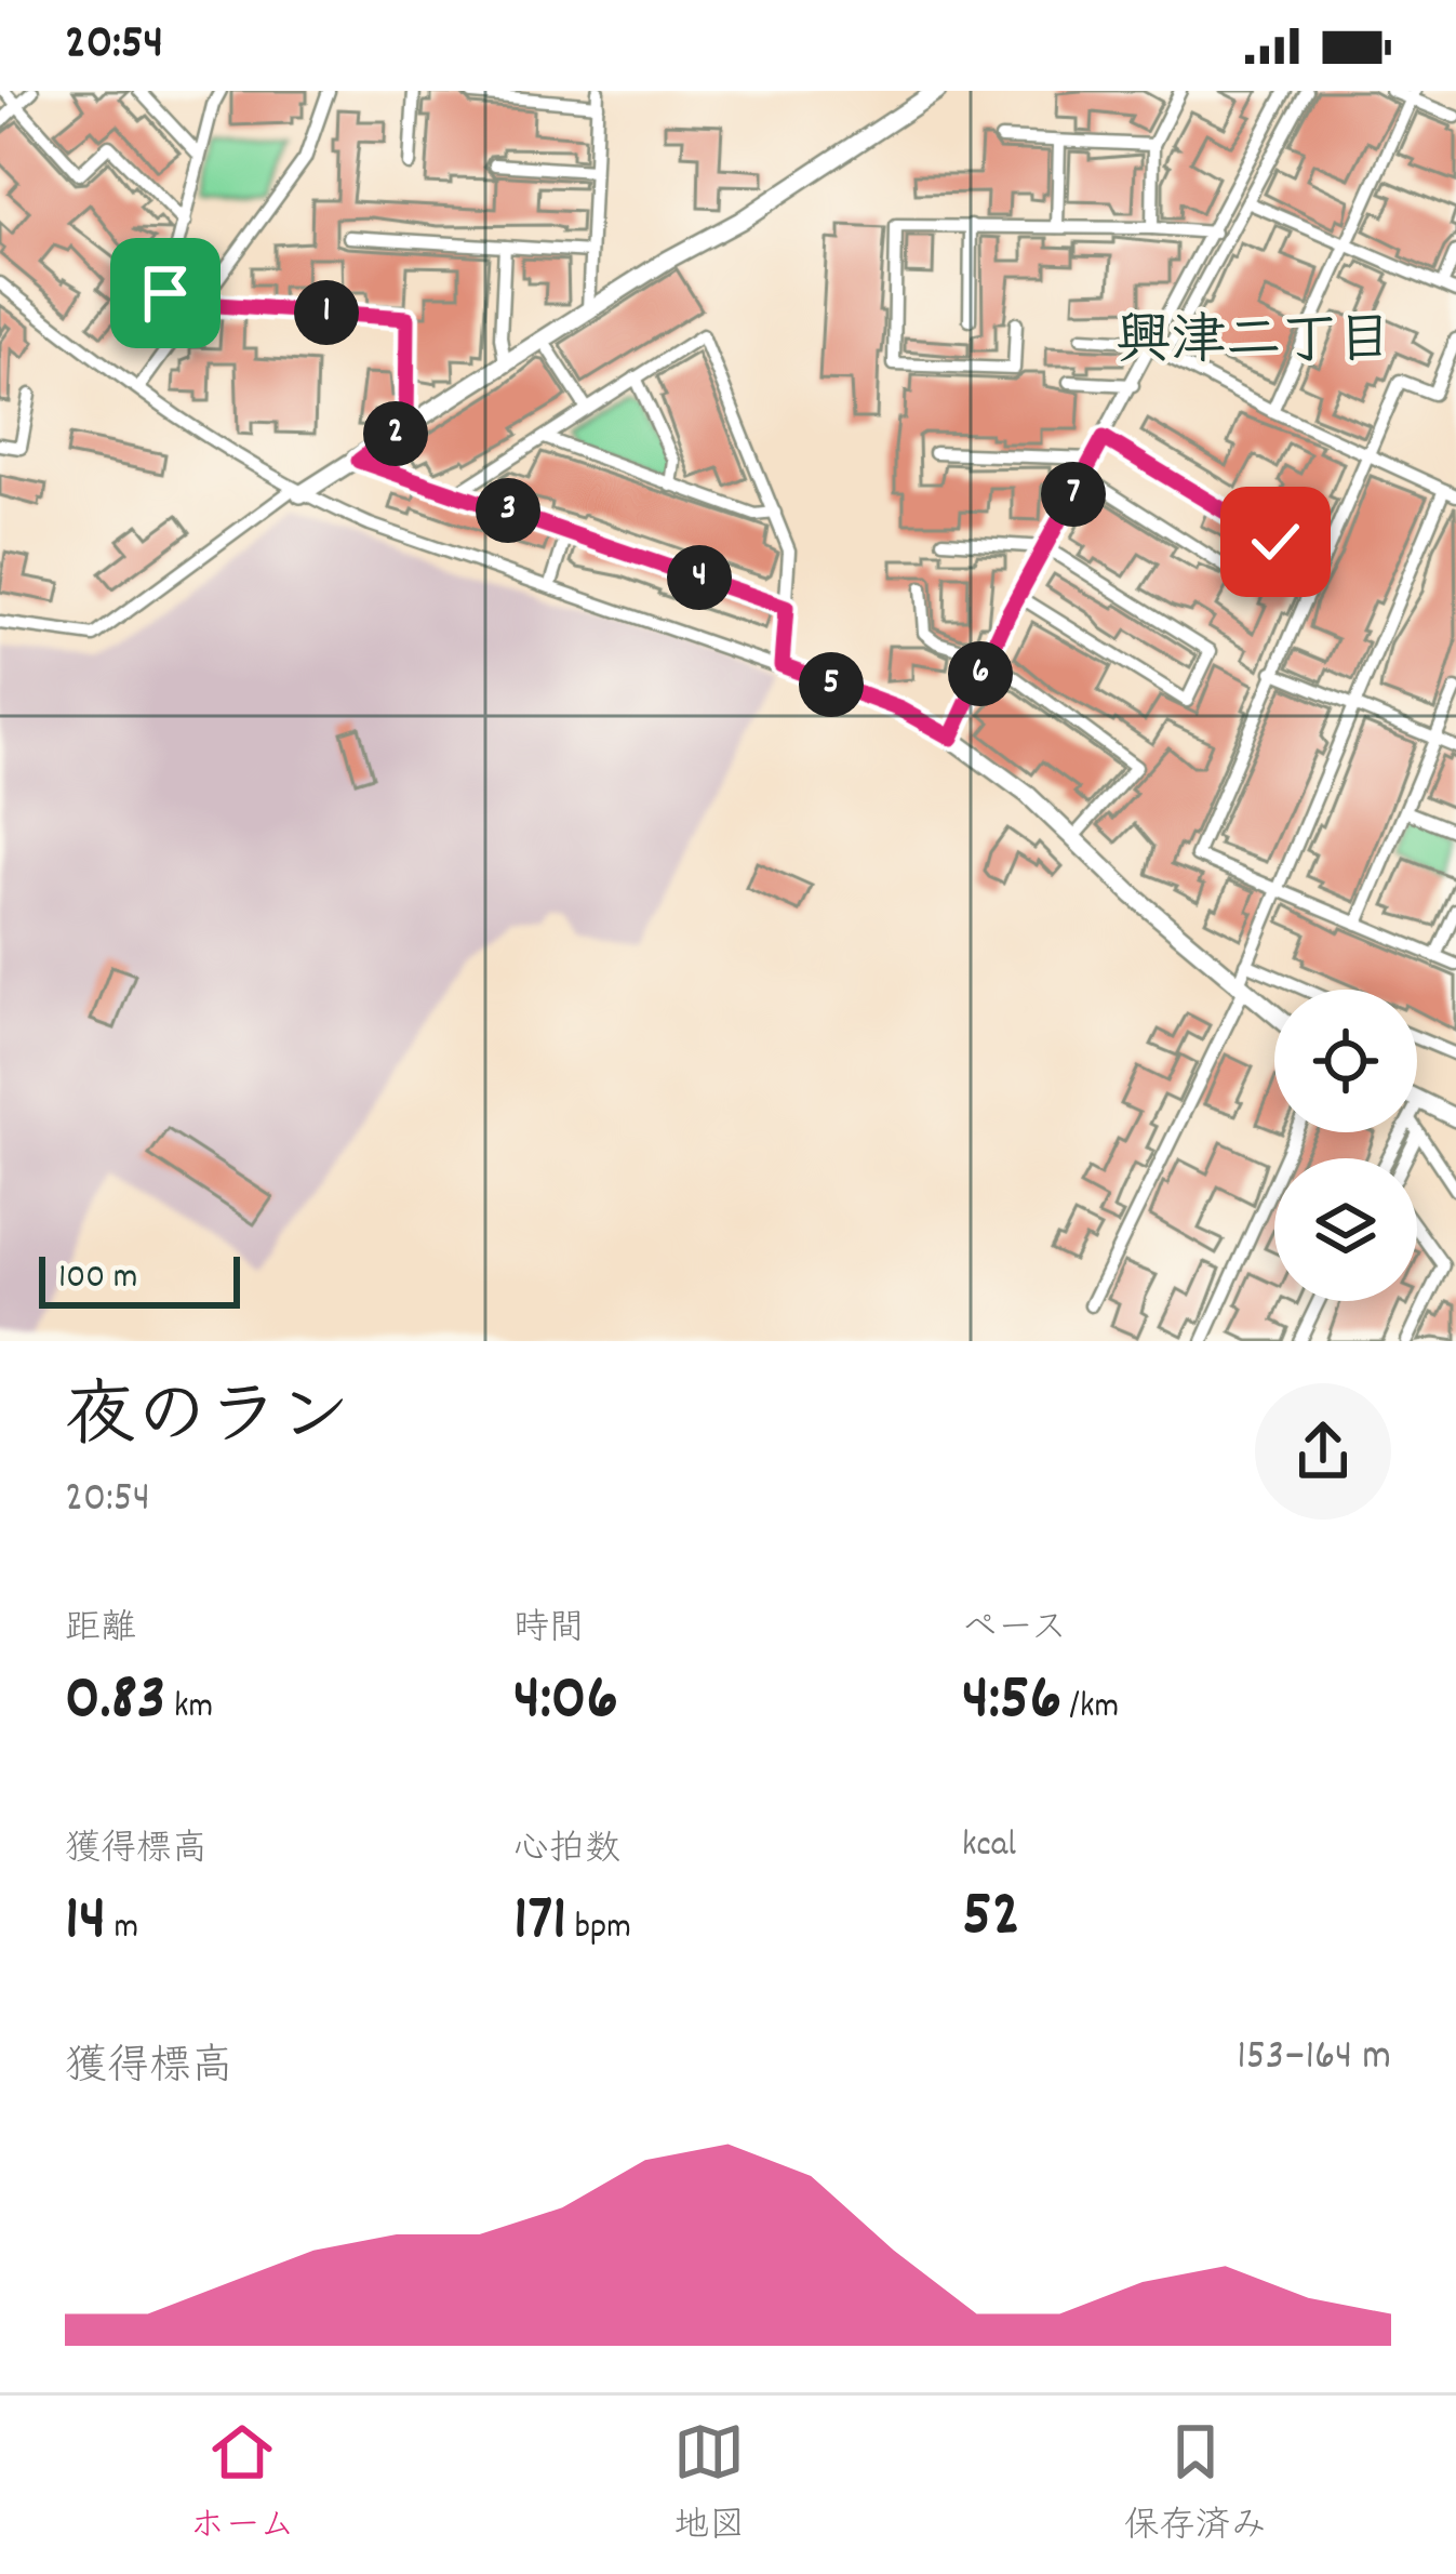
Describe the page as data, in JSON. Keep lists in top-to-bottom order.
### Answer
{
  "districts": ["興津二丁目"],
  "scale_bar": "100 m",
  "page": {
    "status": "20:54",
    "pins": [
      "1",
      "2",
      "7",
      "3",
      "4",
      "6",
      "5"
    ],
    "scale": "100 m",
    "heading": ["夜のラン", "20:54"],
    "stats": [
      ["距離", "0.83 km"],
      ["時間", "4:06"],
      ["ペース", "4:56 /km"],
      ["獲得標高", "14 m"],
      ["心拍数", "171 bpm"],
      ["kcal", "52"]
    ],
    "chart": ["獲得標高", "153–164 m"],
    "tabs": ["ホーム", "地図", "保存済み"]
  }
}
